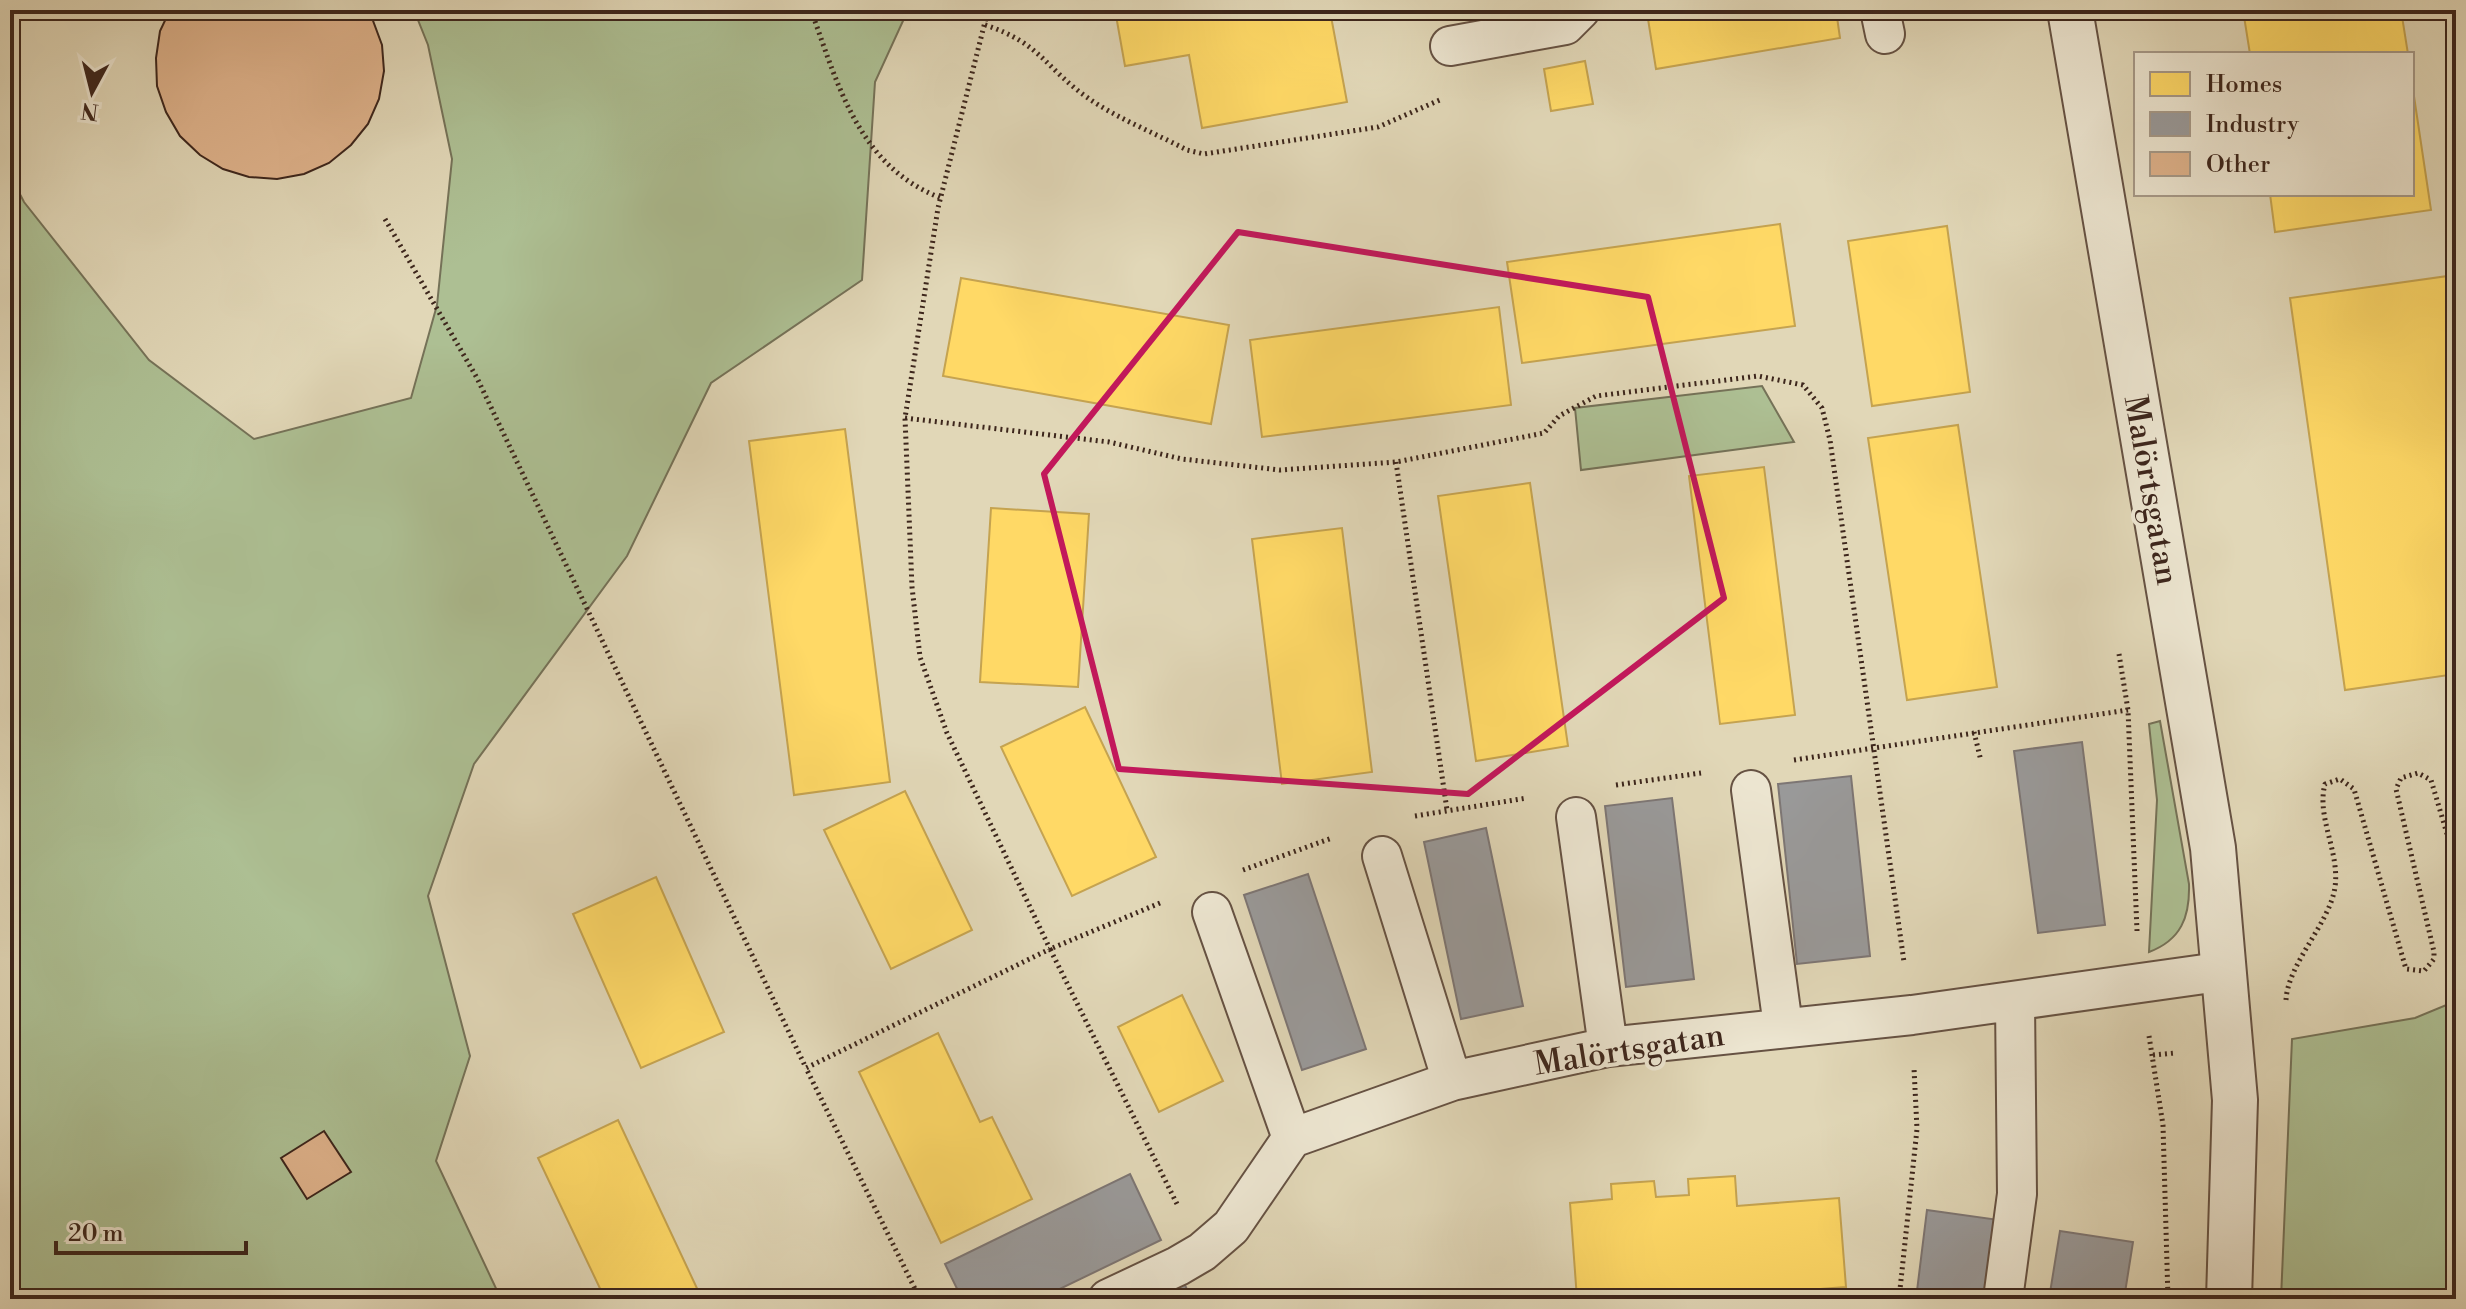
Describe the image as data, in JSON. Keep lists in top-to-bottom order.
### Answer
{
  "streets": {
    "street": ["Malörtsgatan"]
  },
  "legend": ["Homes", "Industry", "Other"],
  "scale_bar": "20 m",
  "north": "bottom"
}
